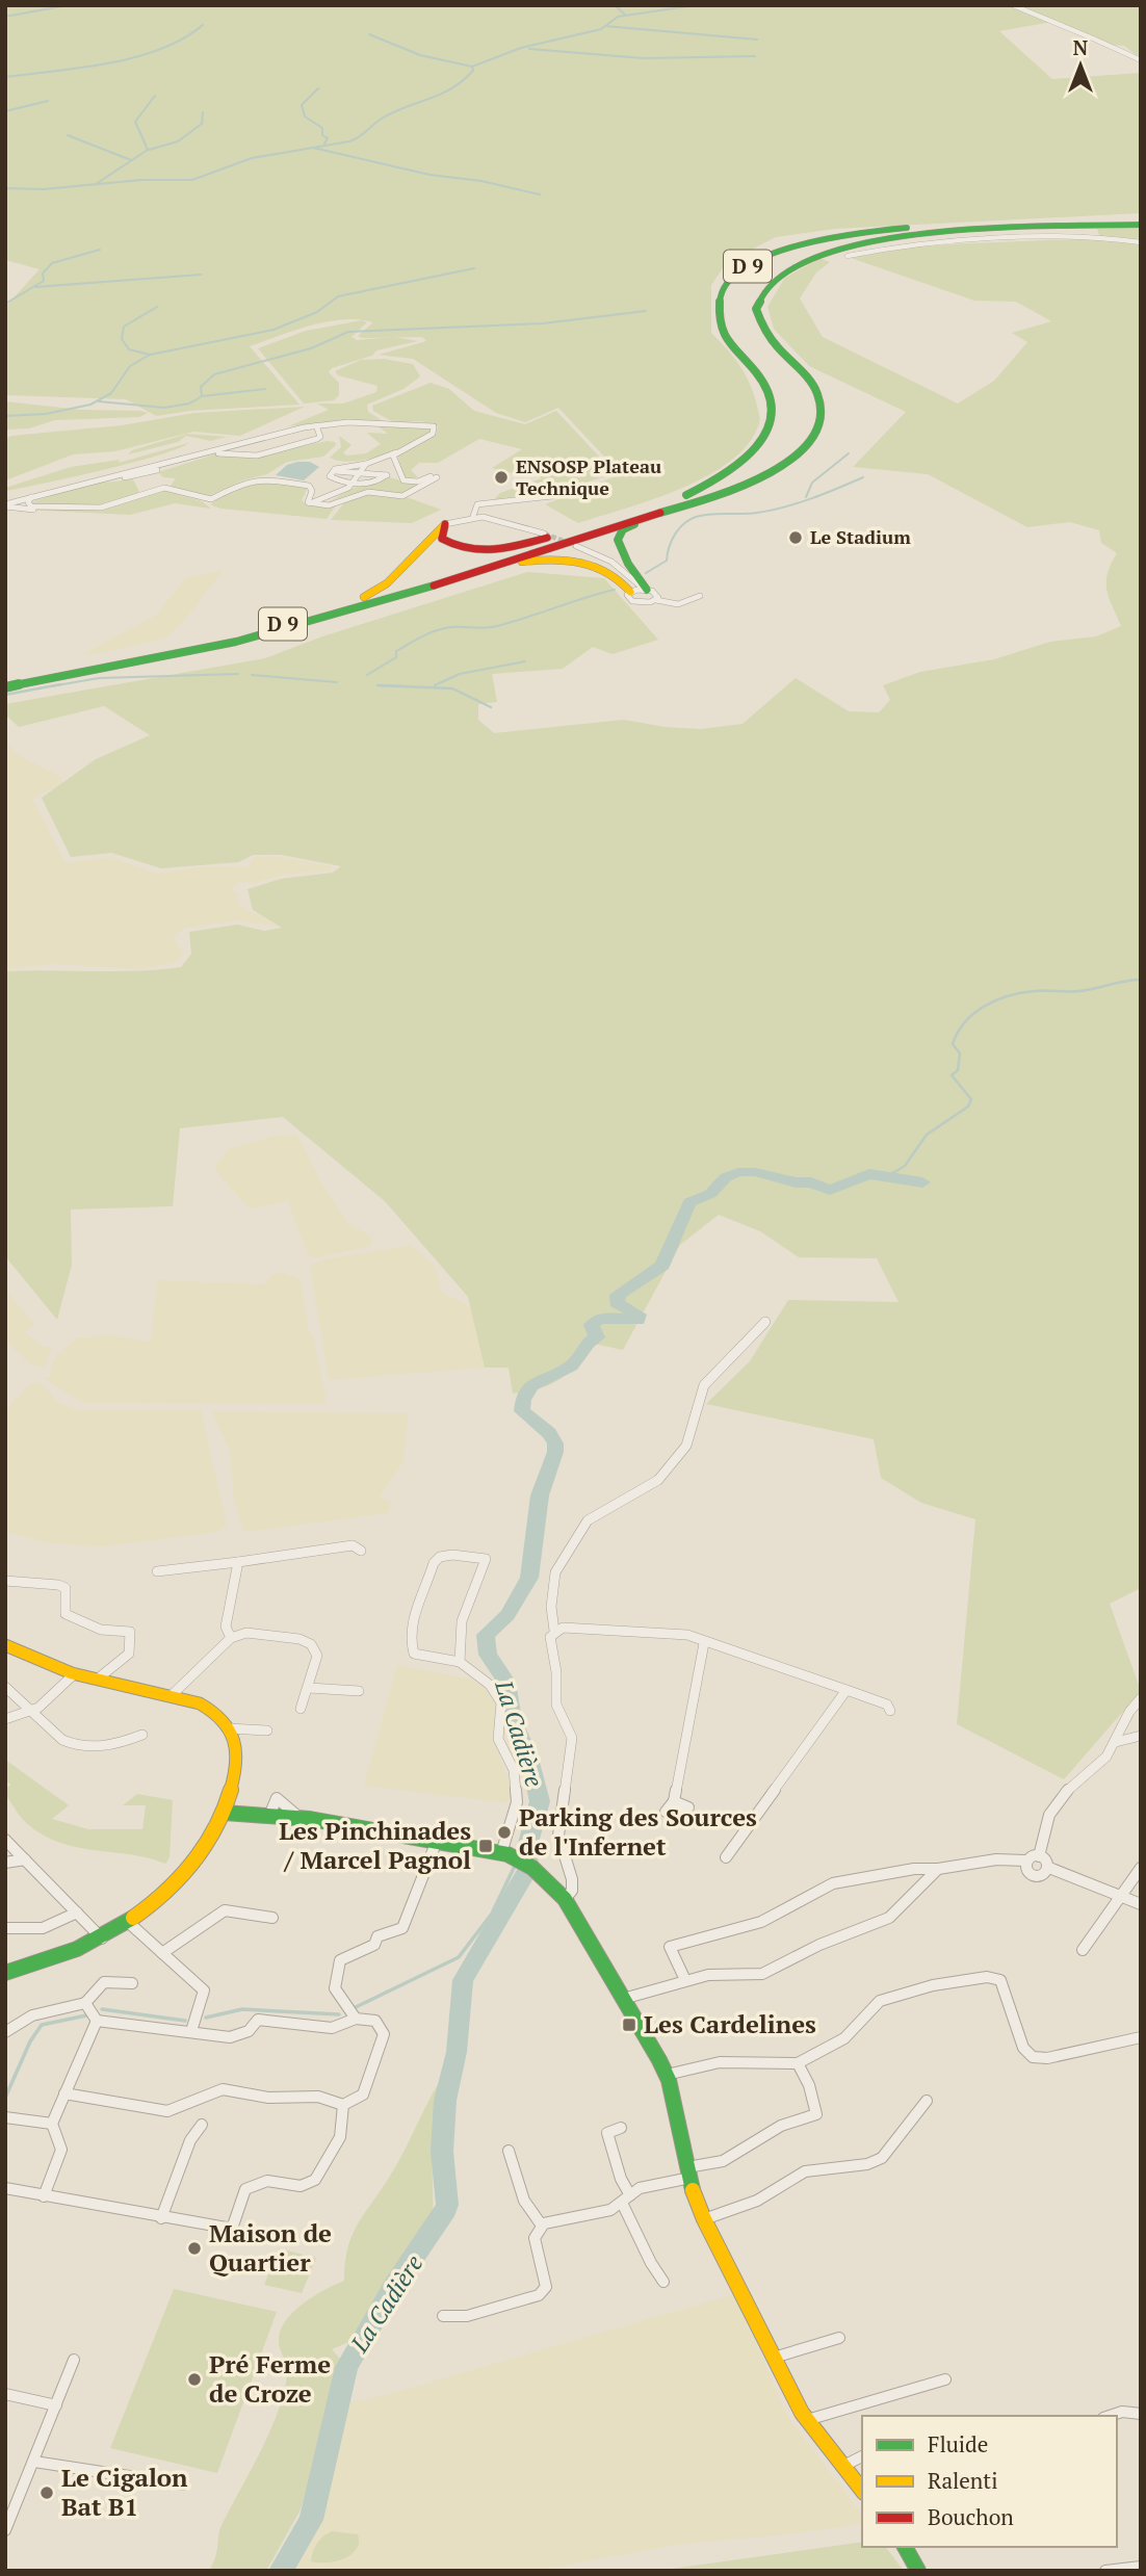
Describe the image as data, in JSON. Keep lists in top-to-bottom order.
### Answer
{
  "streets": {
    "main road": ["D 9"]
  },
  "water": ["La Cadière"],
  "places": {
    "other": [
      "ENSOSP Plateau Technique",
      "Le Stadium",
      "Parking des Sources de l'Infernet",
      "Maison de Quartier",
      "Pré Ferme de Croze",
      "Le Cigalon Bat B1"
    ],
    "transit": ["Les Pinchinades / Marcel Pagnol", "Les Cardelines"]
  },
  "legend": ["Fluide", "Ralenti", "Bouchon"],
  "north": "top"
}
